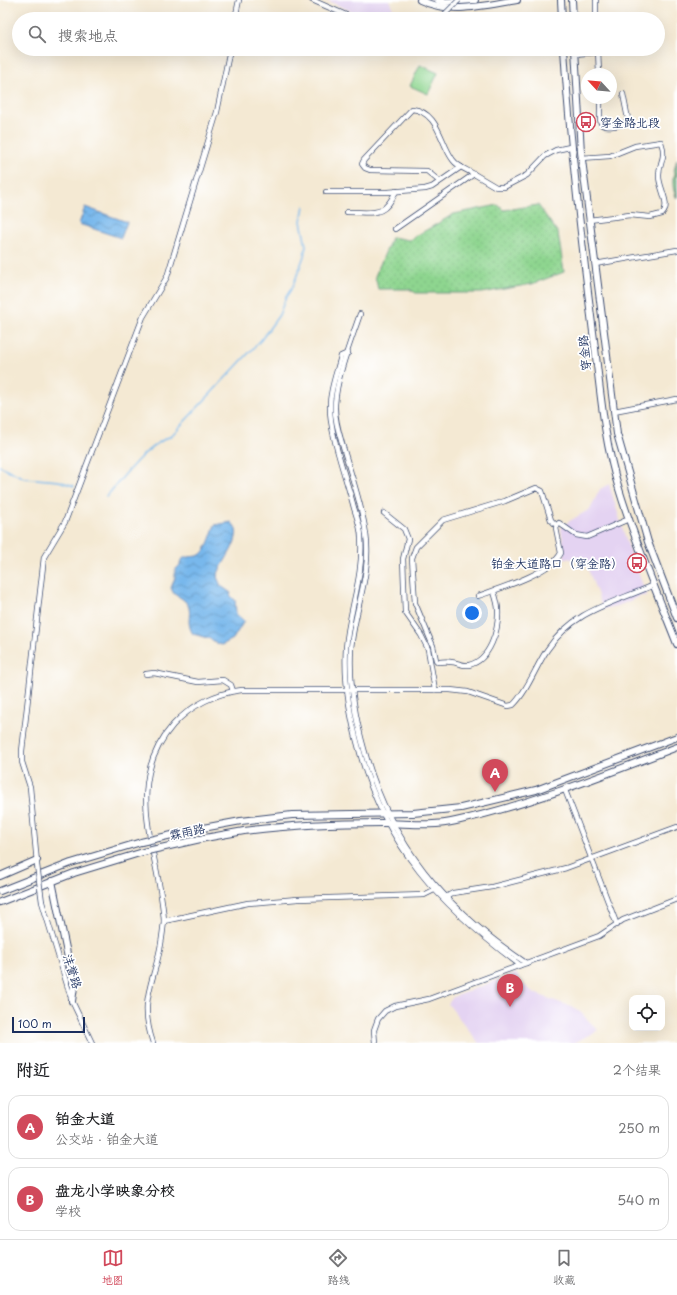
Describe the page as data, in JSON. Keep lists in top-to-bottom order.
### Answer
{
  "streets": {
    "main road": ["穿金路", "霖雨路"],
    "street": ["沣誉路"]
  },
  "places": {
    "bus stop": ["穿金路北段", "铂金大道路口（穿金路）"]
  },
  "scale_bar": "100 m",
  "north": "top left",
  "page": {
    "search": "搜索地点",
    "pins": ["A", "B"],
    "scale": "100 m",
    "heading": ["附近", "2个结果"],
    "list": [
      {
        "mark": "A",
        "name": "铂金大道",
        "note": "公交站 · 铂金大道",
        "value": "250 m"
      },
      {
        "mark": "B",
        "name": "盘龙小学映象分校",
        "note": "学校",
        "value": "540 m"
      }
    ],
    "nav": ["地图", "路线", "收藏"]
  }
}
